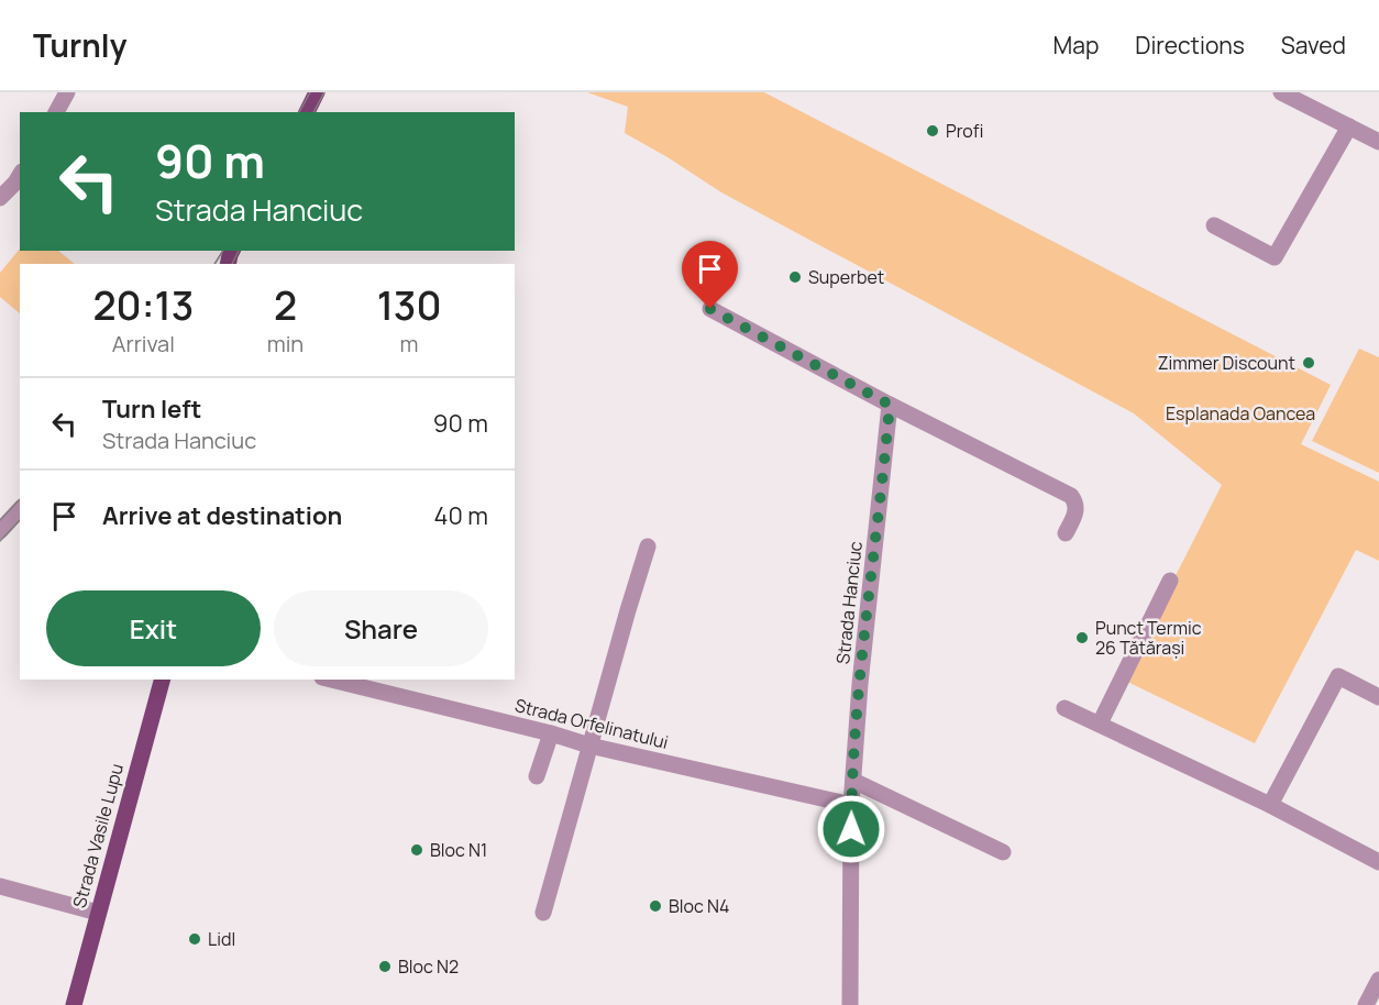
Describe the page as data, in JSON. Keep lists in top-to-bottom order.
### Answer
{
  "streets": {
    "main road": ["Strada Vasile Lupu"],
    "street": ["Strada Hanciuc", "Strada Orfelinatului"]
  },
  "crossings": [
    ["Strada Hanciuc", "Strada Orfelinatului"]
  ],
  "parks": ["Esplanada Oancea"],
  "places": [
    "Profi",
    "Superbet",
    "Zimmer Discount",
    "Punct Termic 26 Tătărași",
    "Bloc N1",
    "Bloc N4",
    "Lidl",
    "Bloc N2"
  ],
  "page": {
    "header": "Turnly",
    "nav": ["Map", "Directions", "Saved"],
    "turn": ["90 m", "Strada Hanciuc"],
    "eta": [
      "20:13",
      "Arrival",
      "2",
      "min",
      "130",
      "m"
    ],
    "list": [
      {
        "name": "Turn left",
        "note": "Strada Hanciuc",
        "value": "90 m"
      },
      {
        "name": "Arrive at destination",
        "value": "40 m"
      }
    ],
    "buttons": ["Exit", "Share"]
  }
}
